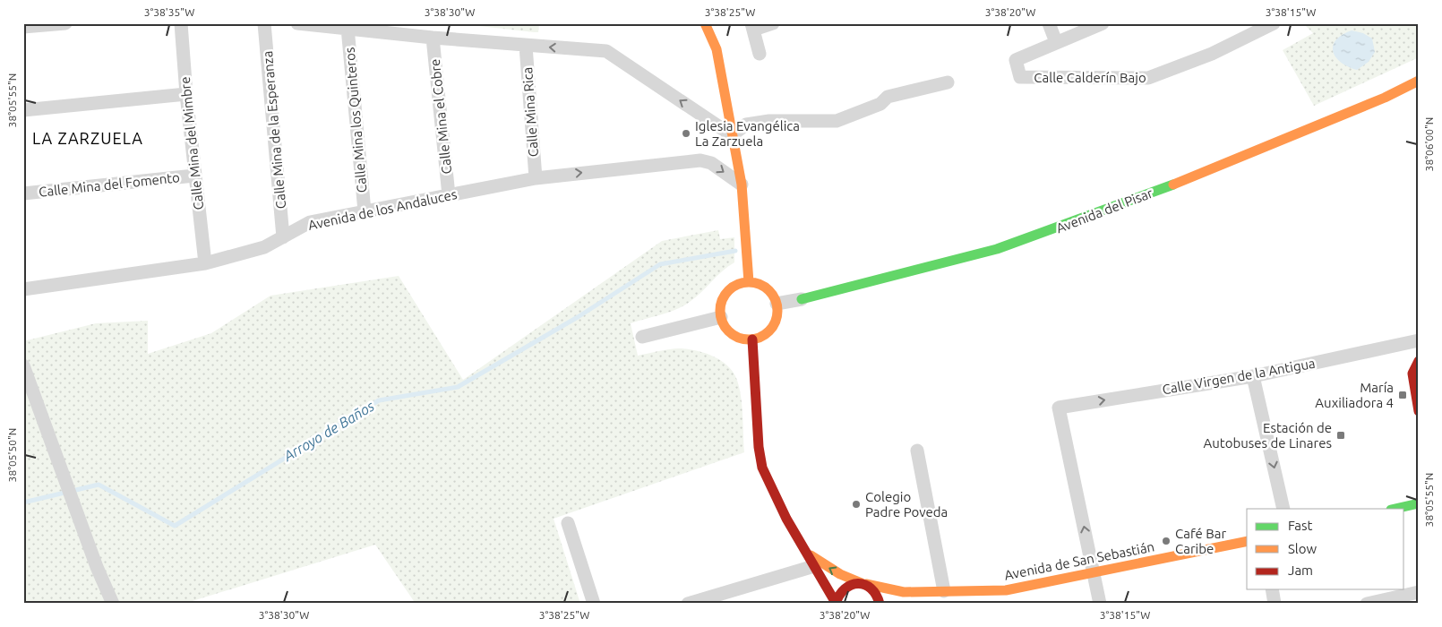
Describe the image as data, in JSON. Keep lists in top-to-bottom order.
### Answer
{
  "streets": {
    "main road": ["Avenida del Pisar", "Avenida de San Sebastián"],
    "street": [
      "Calle Calderín Bajo",
      "Calle Mina Rica",
      "Calle Mina el Cobre",
      "Calle Mina los Quinteros",
      "Calle Mina de la Esperanza",
      "Calle Mina del Mimbre",
      "Calle Mina del Fomento",
      "Avenida de los Andaluces",
      "Calle Virgen de la Antigua"
    ]
  },
  "crossings": [
    ["Calle Mina Rica", "Avenida de los Andaluces"],
    ["Calle Mina el Cobre", "Avenida de los Andaluces"],
    ["Calle Mina los Quinteros", "Avenida de los Andaluces"],
    ["Calle Mina de la Esperanza", "Avenida de los Andaluces"],
    ["Calle Mina del Mimbre", "Calle Mina del Fomento"],
    ["Calle Mina del Mimbre", "Avenida de los Andaluces"],
    ["Calle Virgen de la Antigua", "Avenida de San Sebastián"]
  ],
  "districts": ["LA ZARZUELA"],
  "water": ["Arroyo de Baños"],
  "places": {
    "other": ["Iglesia Evangélica La Zarzuela", "Colegio Padre Poveda", "Café Bar Caribe"],
    "transit": ["María Auxiliadora 4", "Estación de Autobuses de Linares"]
  },
  "legend": ["Fast", "Slow", "Jam"],
  "coordinates": [
    "3°38'35\"W",
    "3°38'30\"W",
    "3°38'25\"W",
    "3°38'20\"W",
    "3°38'15\"W",
    "38°05'55\"N",
    "38°06'00\"N",
    "38°05'50\"N"
  ]
}
